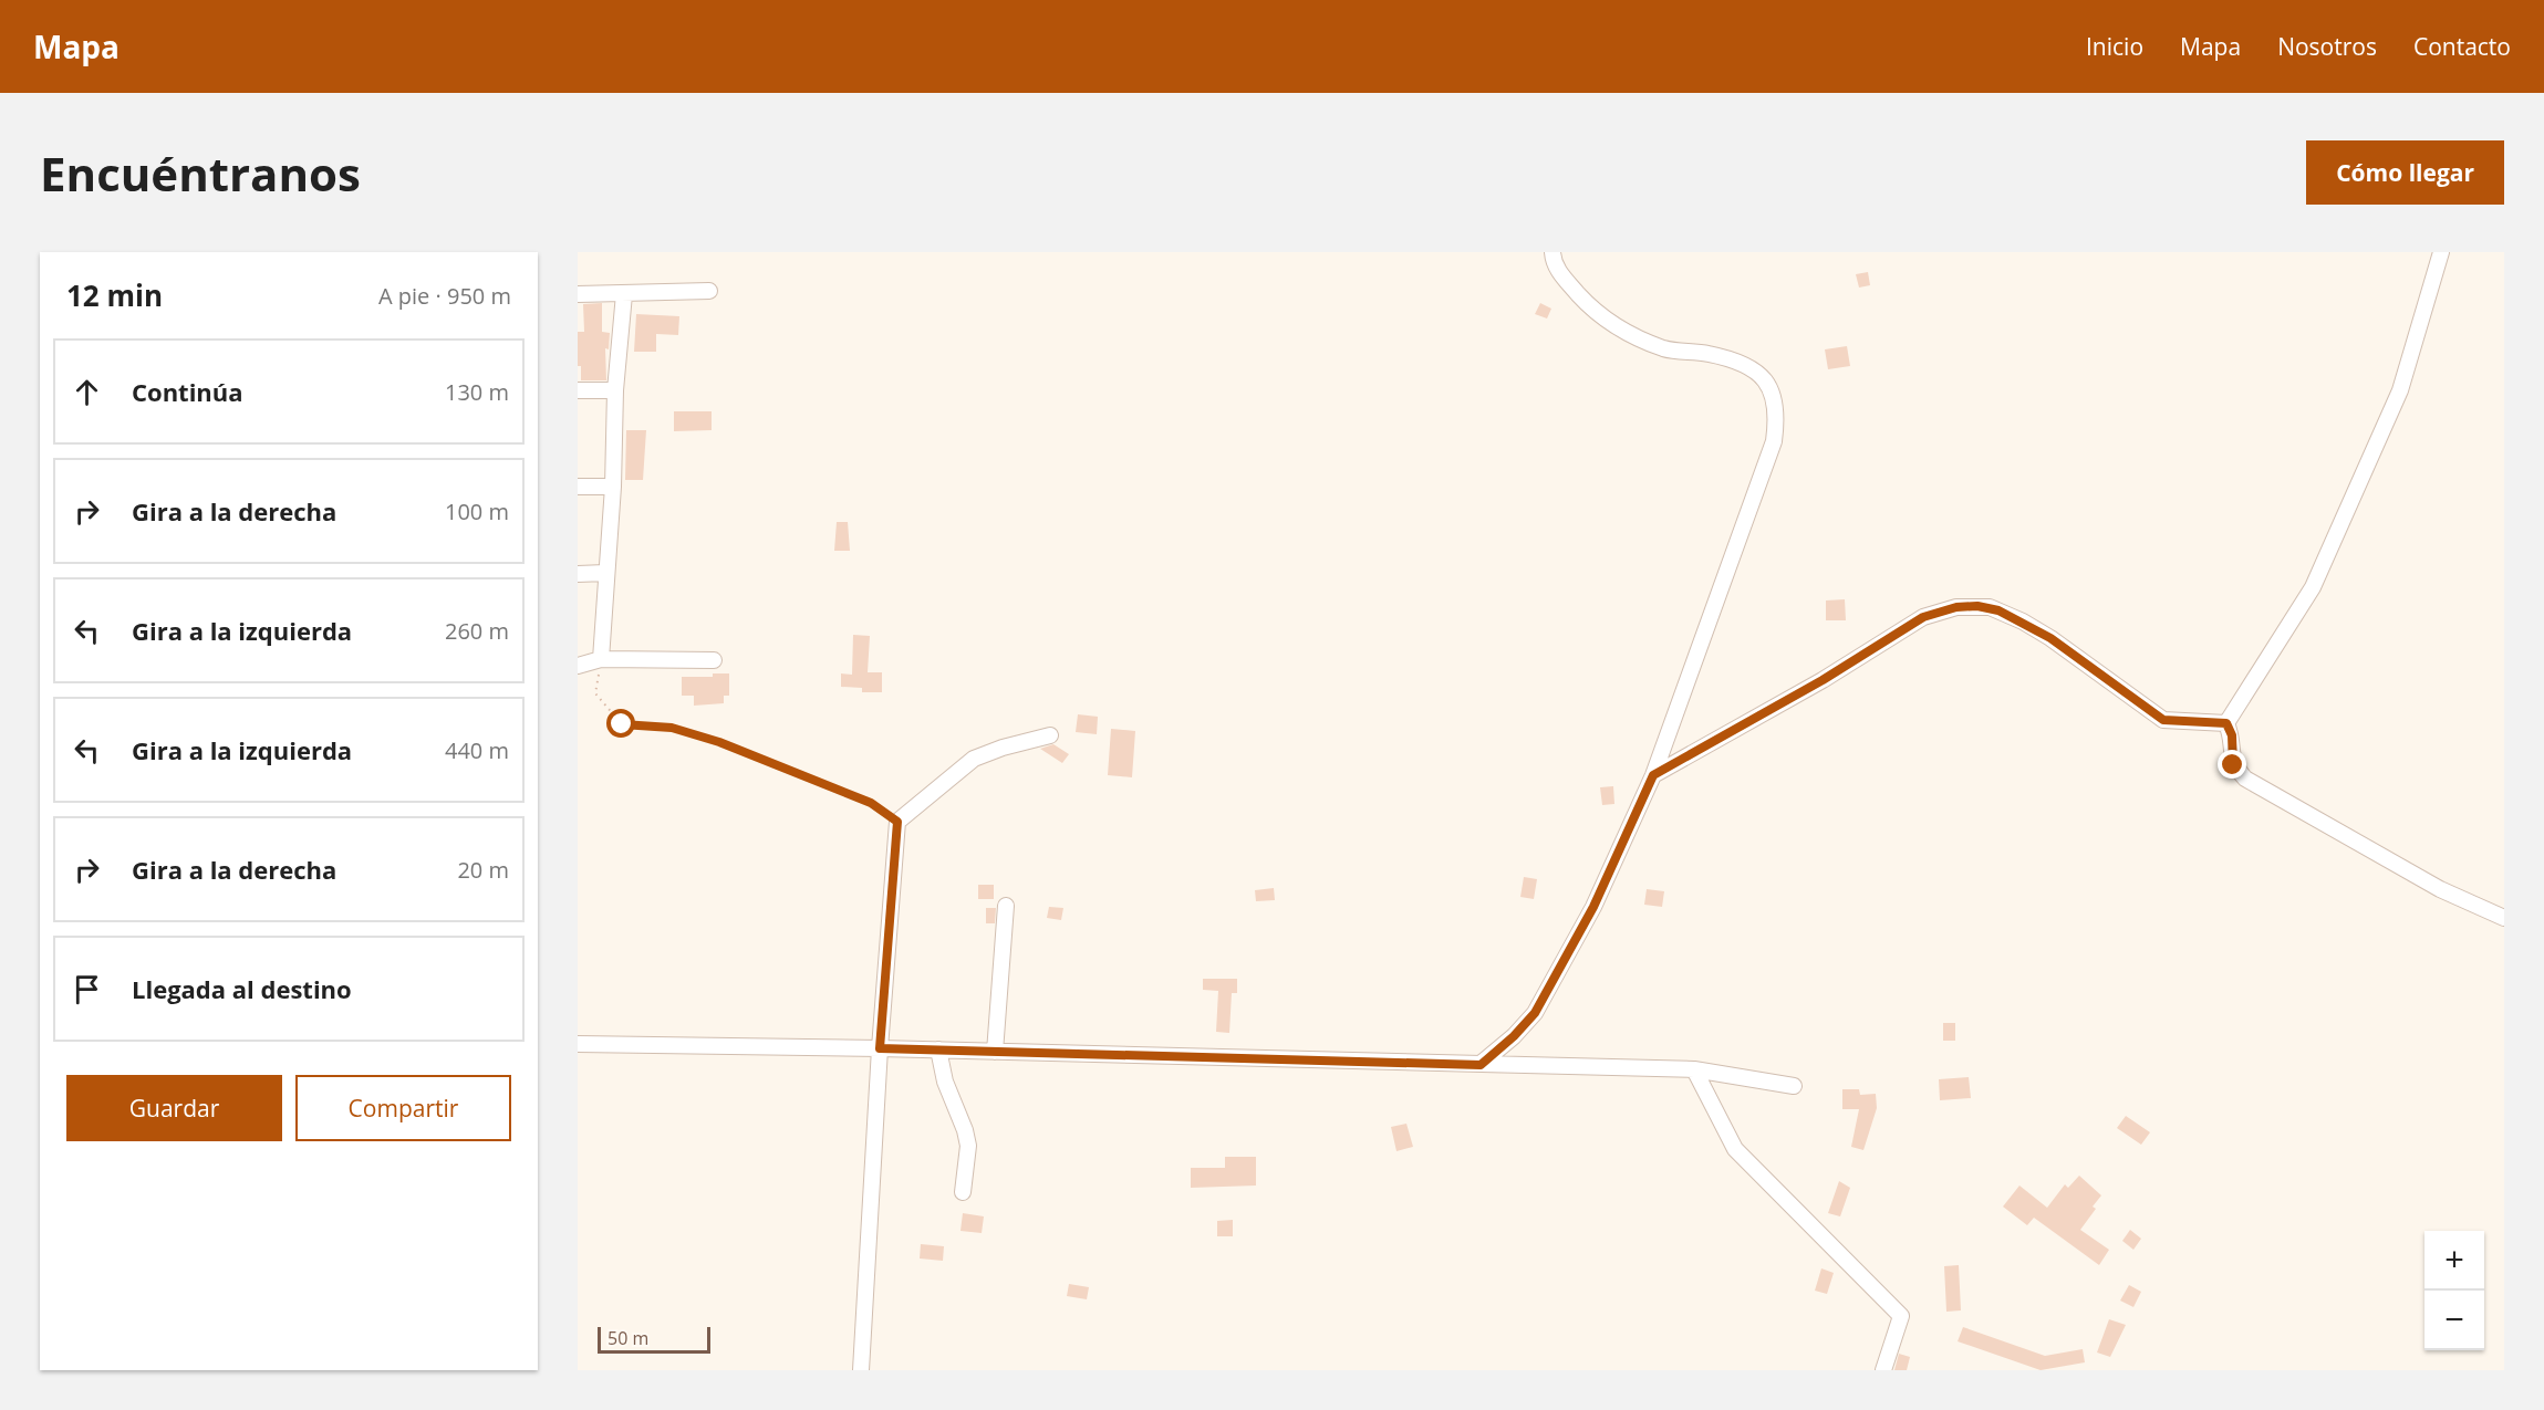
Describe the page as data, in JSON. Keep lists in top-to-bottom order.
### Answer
{
  "scale_bar": "50 m",
  "page": {
    "header": "Mapa",
    "nav": [
      "Inicio",
      "Mapa",
      "Nosotros",
      "Contacto"
    ],
    "buttons": [
      "Cómo llegar",
      ["Guardar", "Compartir"]
    ],
    "title": "Encuéntranos",
    "heading": ["12 min", "A pie · 950 m"],
    "list": [
      ["Continúa", "130 m"],
      ["Gira a la derecha", "100 m"],
      ["Gira a la izquierda", "260 m"],
      ["Gira a la izquierda", "440 m"],
      ["Gira a la derecha", "20 m"],
      "Llegada al destino"
    ],
    "map_buttons": ["+", "−"],
    "scale": "50 m"
  }
}
